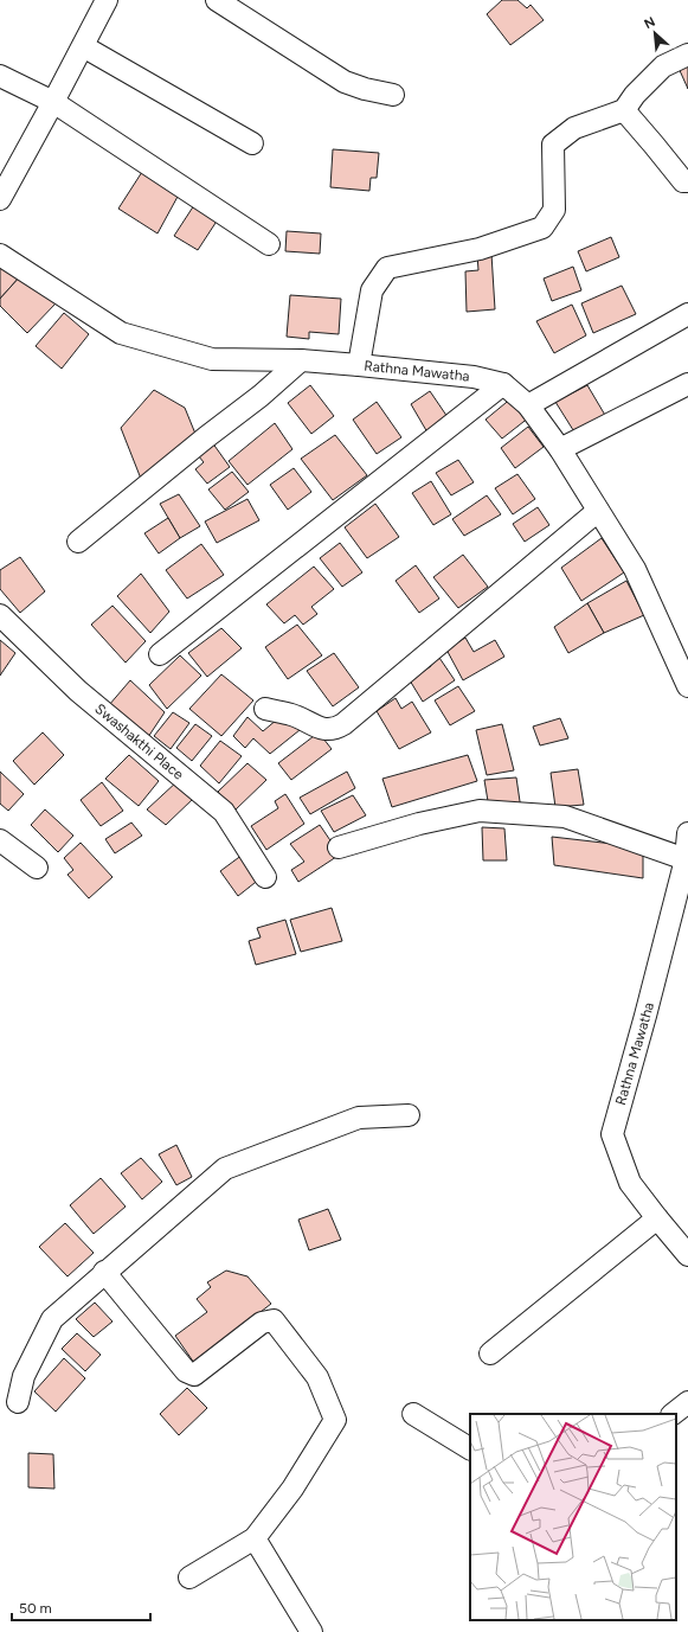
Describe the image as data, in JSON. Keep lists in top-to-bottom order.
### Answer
{
  "streets": {
    "street": ["Rathna Mawatha", "Swashakthi Place"]
  },
  "scale_bar": "50 m",
  "north": "top left"
}
